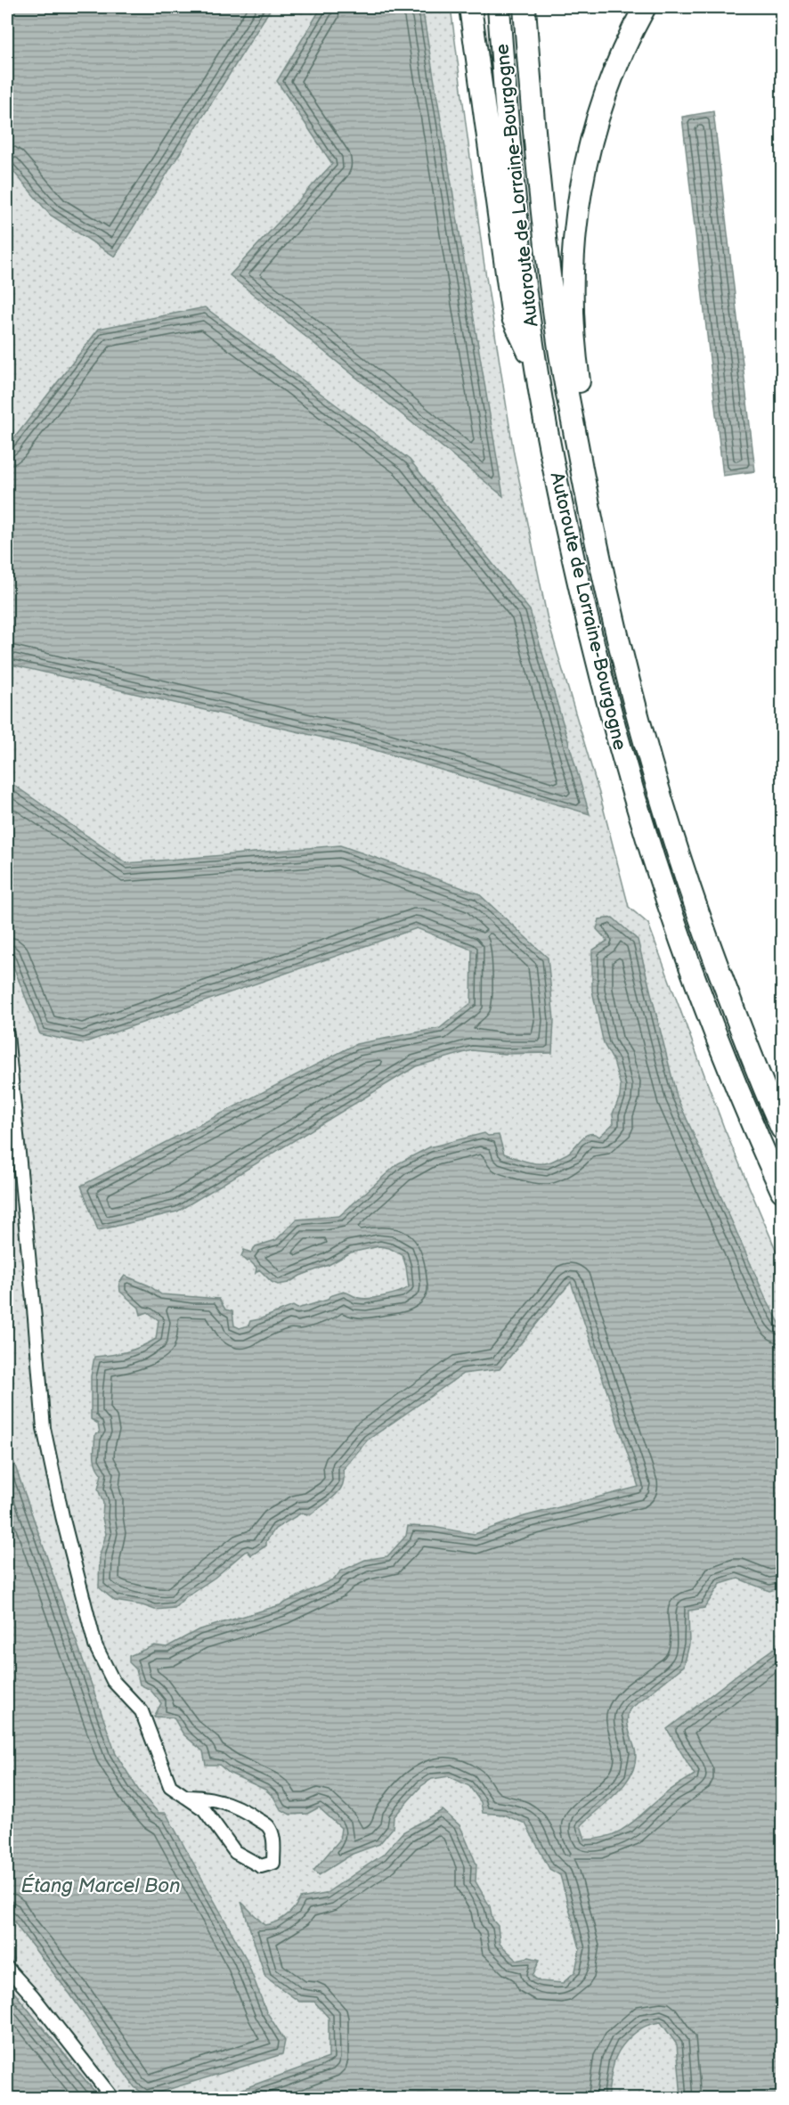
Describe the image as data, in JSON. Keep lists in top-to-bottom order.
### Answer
{
  "streets": {
    "highway": ["Autoroute de Lorraine-Bourgogne"]
  },
  "water": ["Étang Marcel Bon"]
}
